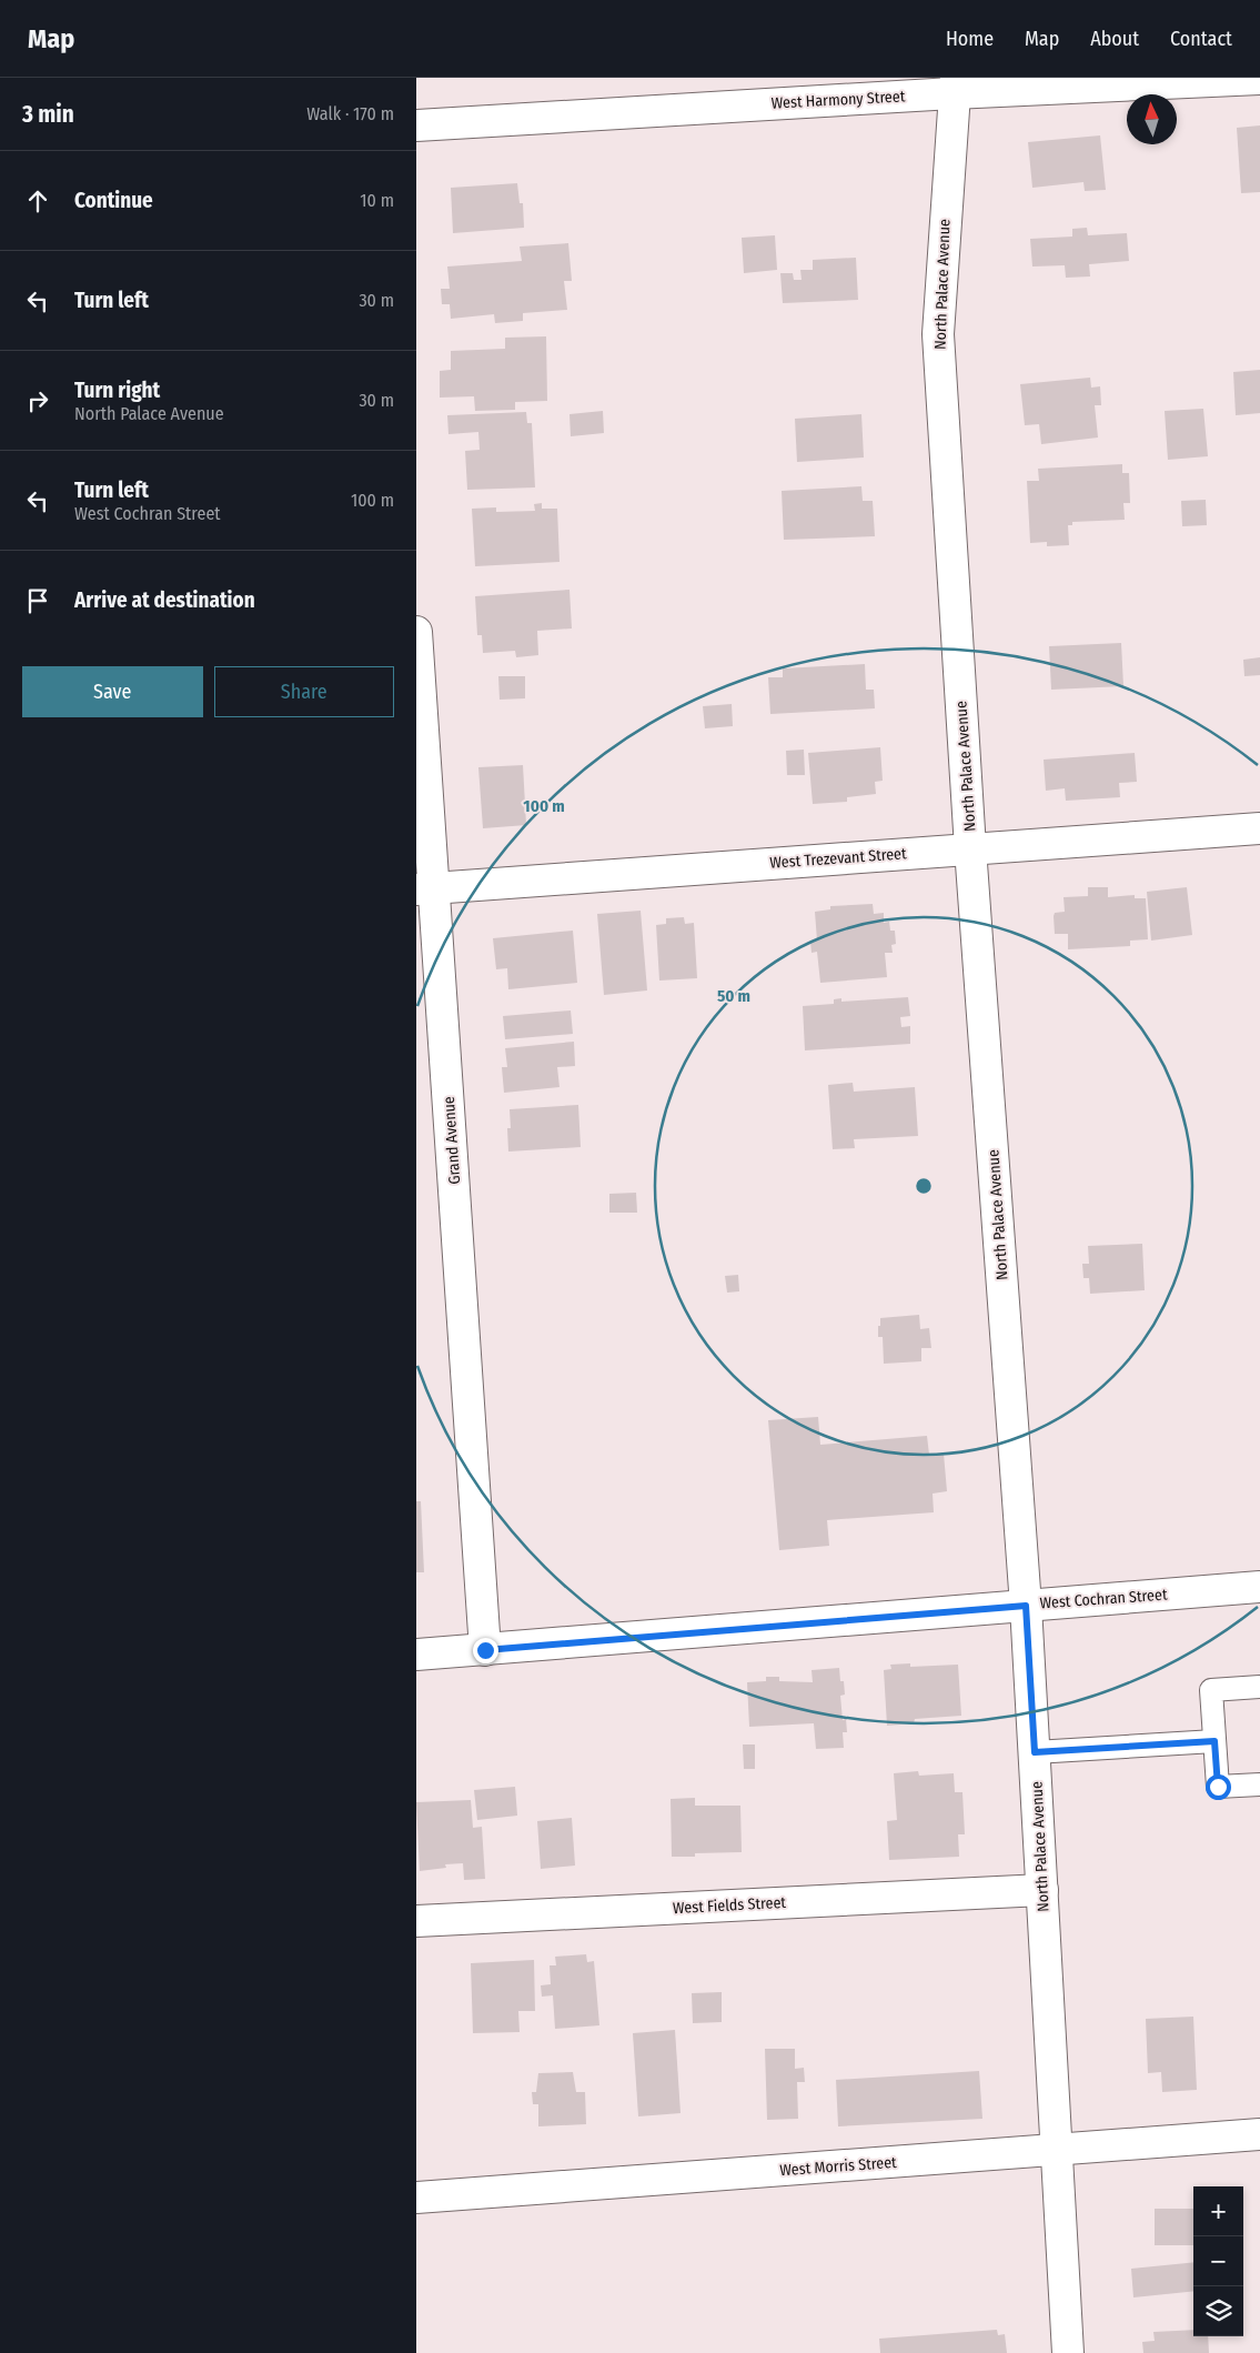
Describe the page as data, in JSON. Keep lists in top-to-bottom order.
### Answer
{
  "streets": {
    "street": [
      "West Harmony Street",
      "North Palace Avenue",
      "West Trezevant Street",
      "Grand Avenue",
      "West Cochran Street",
      "West Fields Street",
      "West Morris Street"
    ]
  },
  "crossings": [
    ["West Harmony Street", "North Palace Avenue"],
    ["North Palace Avenue", "West Trezevant Street"],
    ["North Palace Avenue", "West Cochran Street"],
    ["North Palace Avenue", "West Fields Street"],
    ["North Palace Avenue", "West Morris Street"],
    ["West Trezevant Street", "Grand Avenue"],
    ["Grand Avenue", "West Cochran Street"]
  ],
  "north": "top",
  "page": {
    "header": "Map",
    "nav": [
      "Home",
      "Map",
      "About",
      "Contact"
    ],
    "heading": ["3 min", "Walk · 170 m"],
    "list": [
      ["Continue", "10 m"],
      ["Turn left", "30 m"],
      ["Turn right", "North Palace Avenue", "30 m"],
      ["Turn left", "West Cochran Street", "100 m"],
      "Arrive at destination"
    ],
    "buttons": ["Save", "Share"],
    "map_buttons": ["+", "−"]
  },
  "rings": ["100 m", "50 m"]
}
